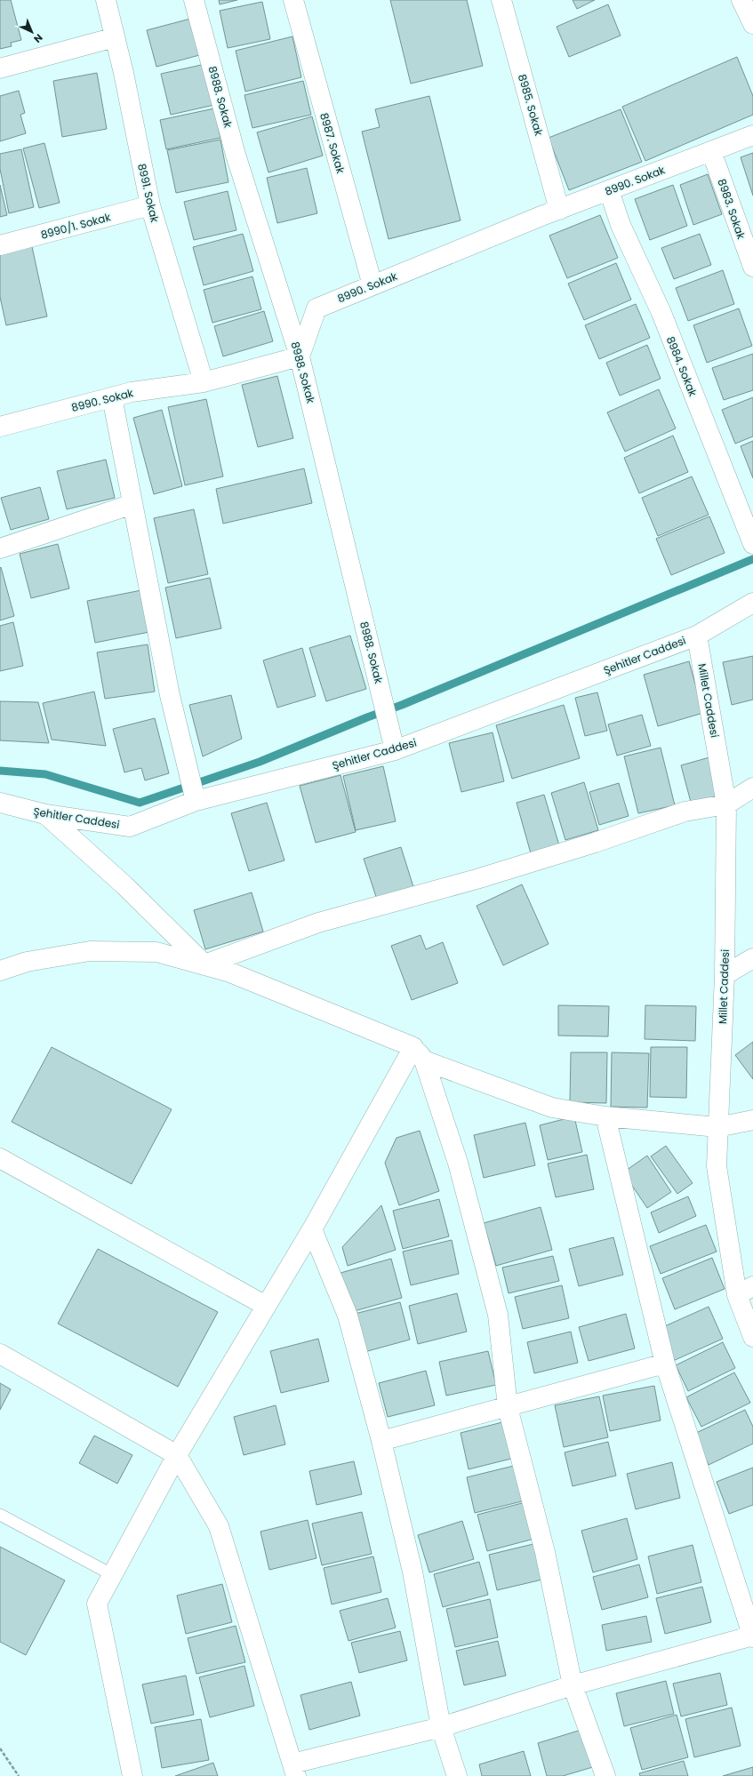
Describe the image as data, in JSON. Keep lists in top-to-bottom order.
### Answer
{
  "streets": {
    "street": [
      "8988. Sokak",
      "8985. Sokak",
      "8987. Sokak",
      "8990. Sokak",
      "8991. Sokak",
      "8983. Sokak",
      "8990/1. Sokak",
      "8984. Sokak",
      "Şehitler Caddesi",
      "Millet Caddesi"
    ]
  },
  "crossings": [
    ["8988. Sokak", "8990. Sokak"],
    ["8988. Sokak", "Şehitler Caddesi"],
    ["8985. Sokak", "8990. Sokak"],
    ["8987. Sokak", "8990. Sokak"],
    ["8990. Sokak", "8991. Sokak"],
    ["8990. Sokak", "8983. Sokak"],
    ["8990. Sokak", "8984. Sokak"],
    ["8991. Sokak", "8990/1. Sokak"],
    ["Şehitler Caddesi", "Millet Caddesi"]
  ],
  "north": "bottom right"
}
